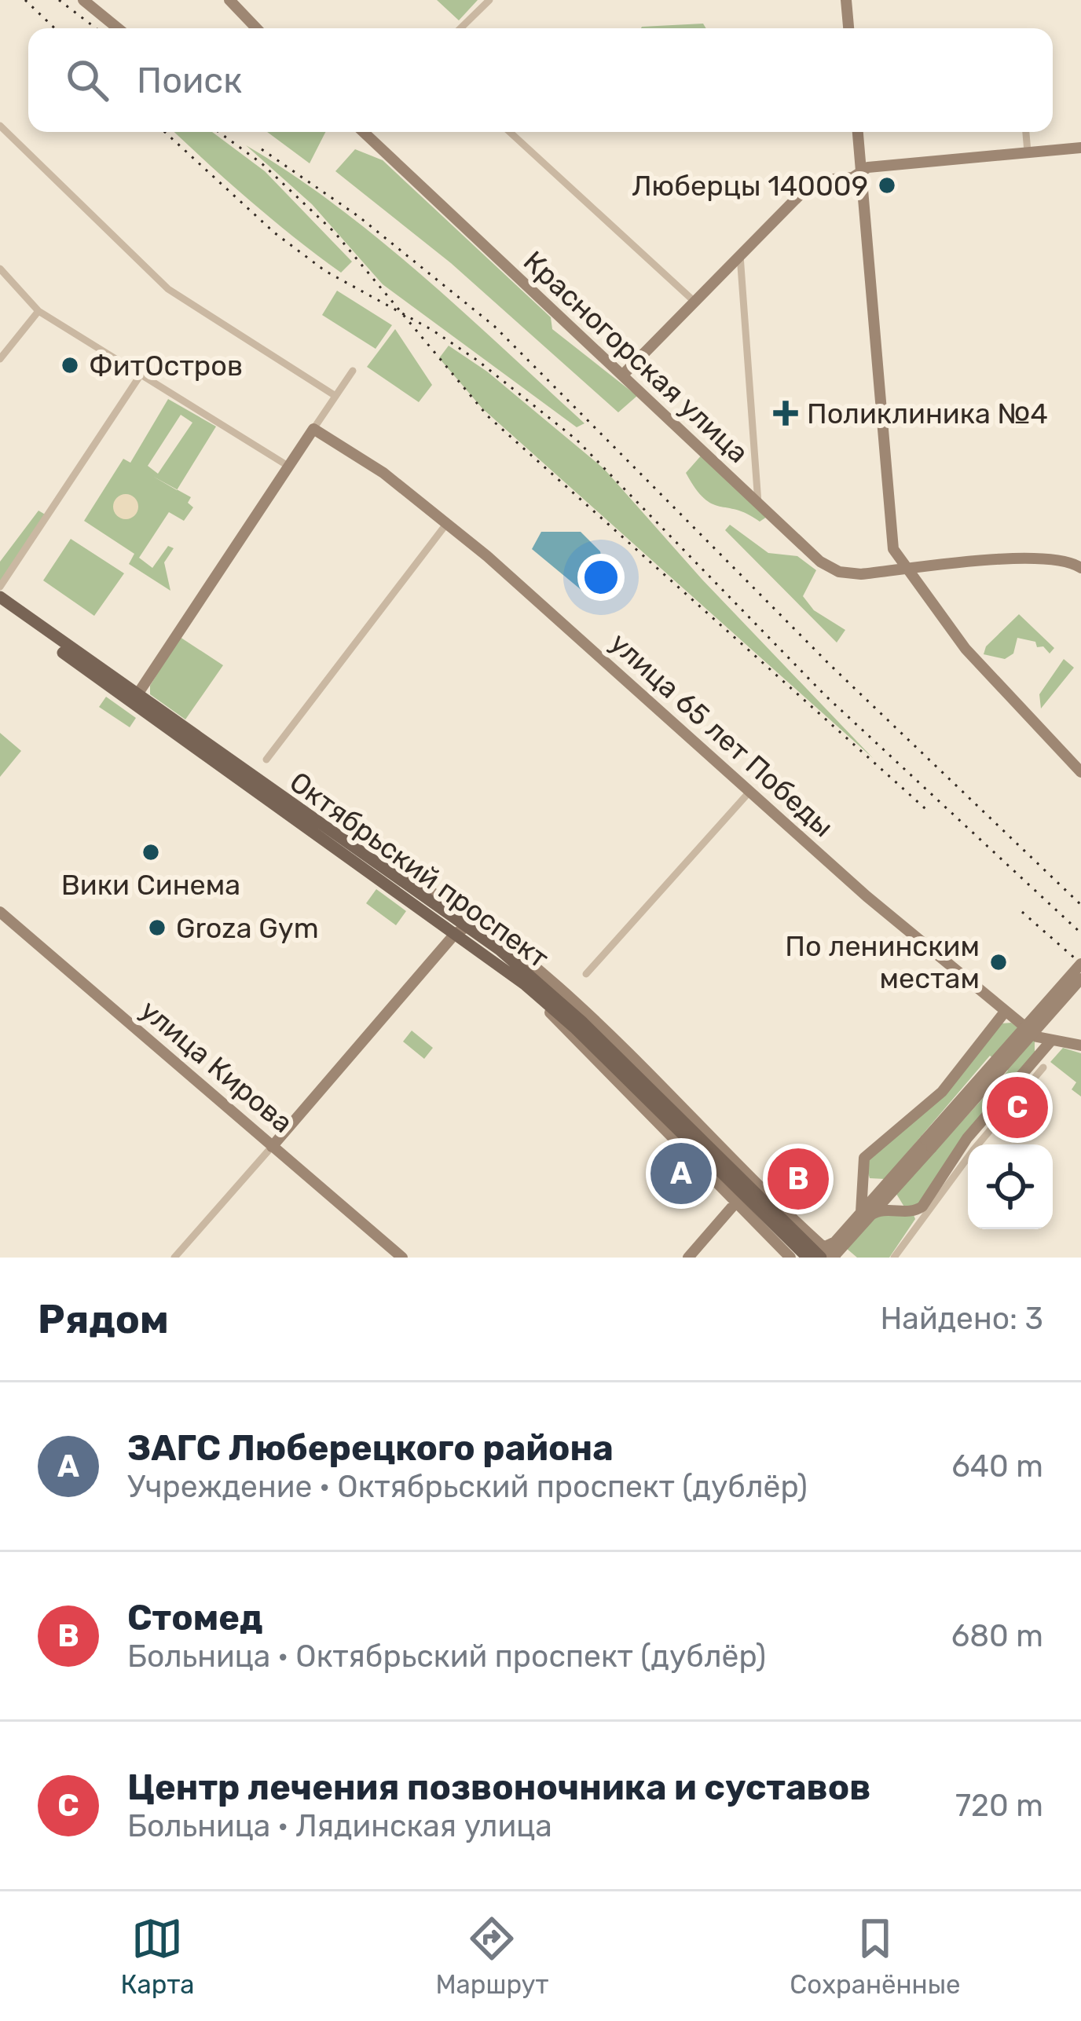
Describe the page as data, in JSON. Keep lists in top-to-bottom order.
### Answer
{
  "streets": {
    "main road": [
      "Красногорская улица",
      "улица 65 лет Победы",
      "Октябрьский проспект",
      "улица Кирова"
    ]
  },
  "places": {
    "other": [
      "Люберцы 140009",
      "ФитОстров",
      "Вики Синема",
      "Groza Gym",
      "По ленинским местам"
    ],
    "health": ["Поликлиника №4"]
  },
  "page": {
    "search": "Поиск",
    "pins": ["C", "A", "B"],
    "heading": ["Рядом", "Найдено: 3"],
    "list": [
      {
        "mark": "A",
        "name": "ЗАГС Люберецкого района",
        "note": "Учреждение · Октябрьский проспект (дублёр)",
        "value": "640 m"
      },
      {
        "mark": "B",
        "name": "Стомед",
        "note": "Больница · Октябрьский проспект (дублёр)",
        "value": "680 m"
      },
      {
        "mark": "C",
        "name": "Центр лечения позвоночника и суставов",
        "note": "Больница · Лядинская улица",
        "value": "720 m"
      }
    ],
    "nav": ["Карта", "Маршрут", "Сохранённые"]
  }
}
